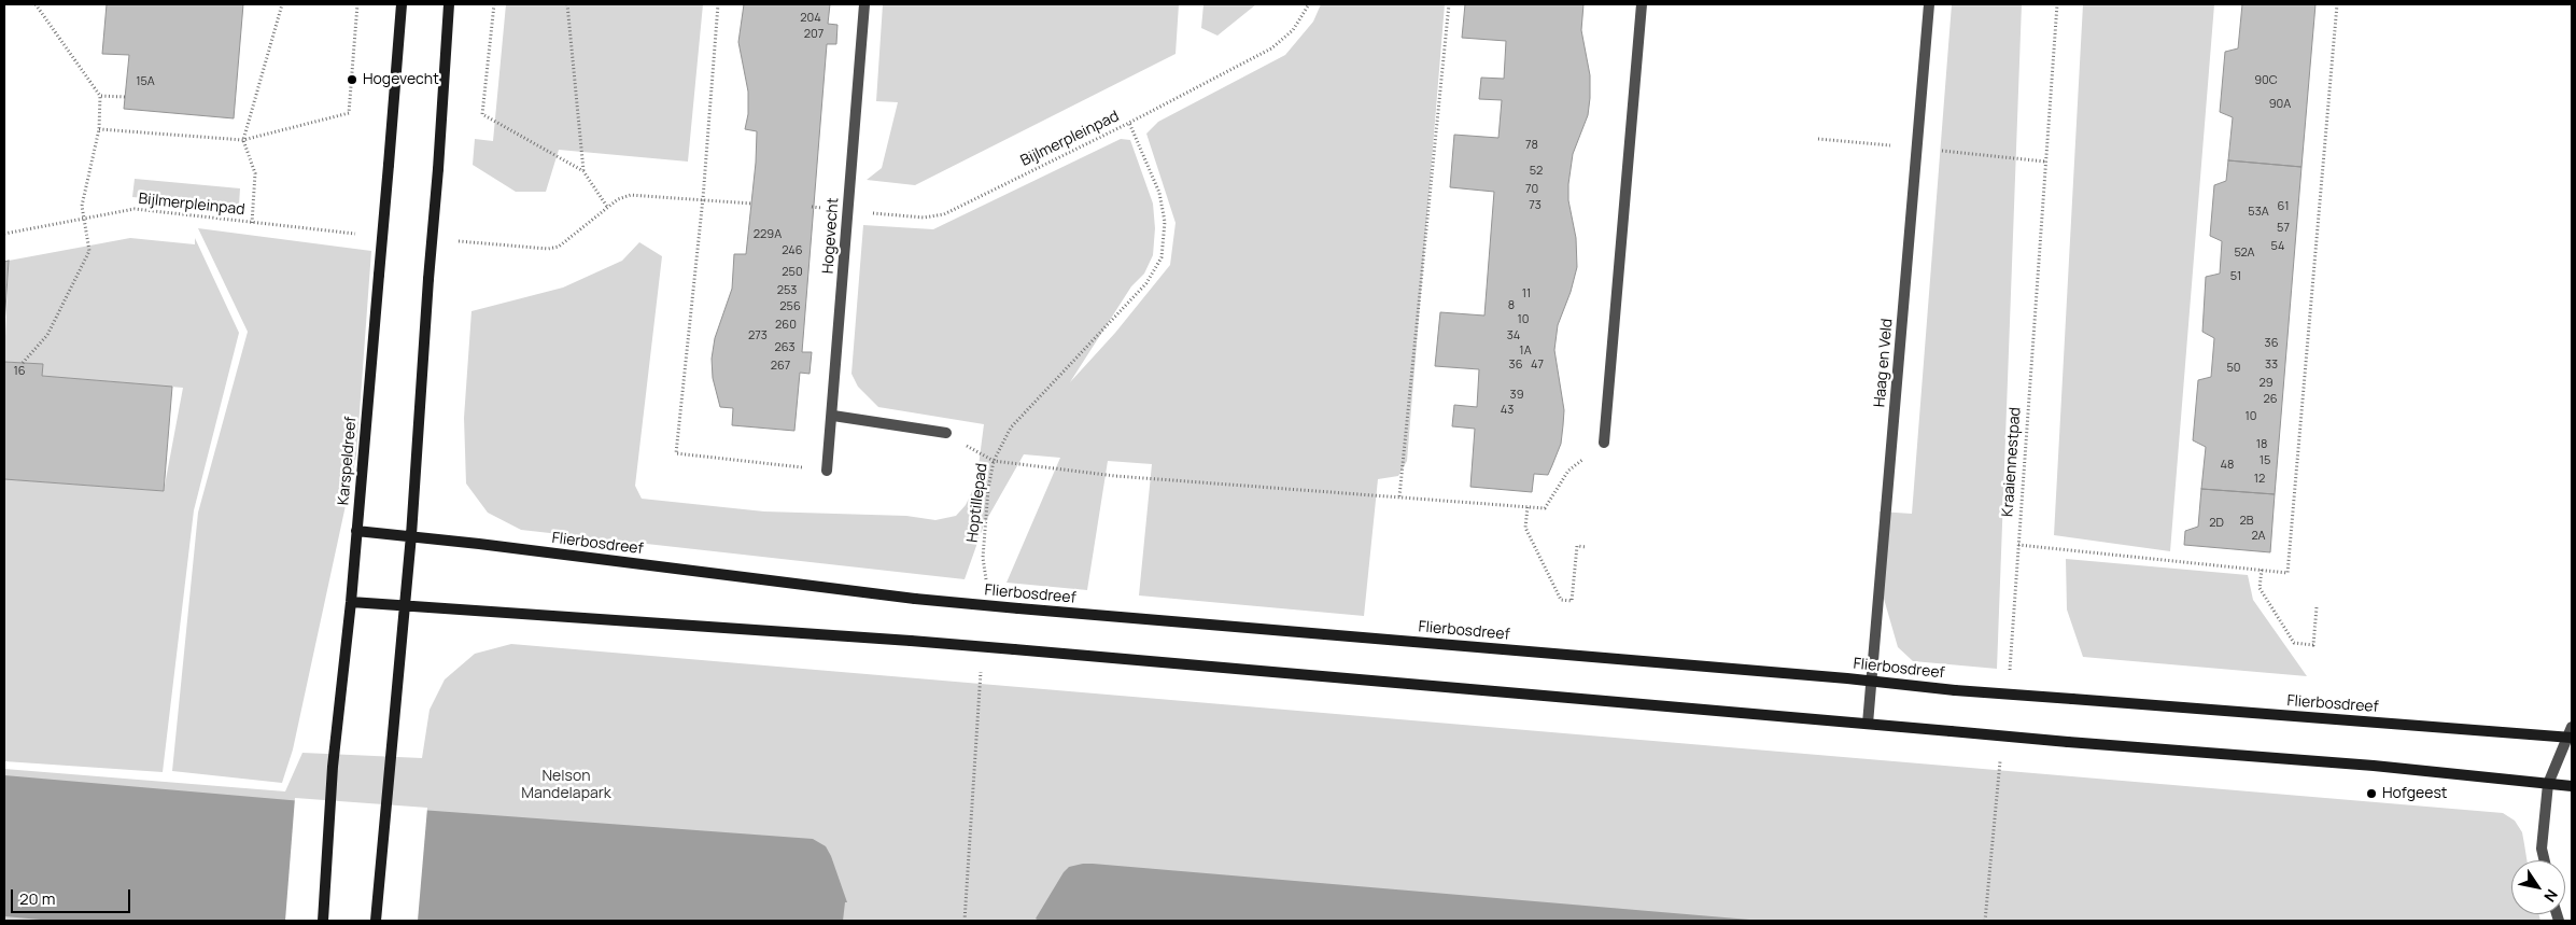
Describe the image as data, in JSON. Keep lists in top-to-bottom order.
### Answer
{
  "streets": {
    "street": [
      "Hogevecht",
      "Haag en Veld",
      "Karspeldreef",
      "Flierbosdreef"
    ],
    "path": ["Bijlmerpleinpad", "Kraaiennestpad", "Hoptillepad"]
  },
  "crossings": [
    ["Bijlmerpleinpad", "Hogevecht"],
    ["Bijlmerpleinpad", "Hoptillepad"],
    ["Haag en Veld", "Flierbosdreef"],
    ["Karspeldreef", "Flierbosdreef"]
  ],
  "parks": ["Nelson Mandelapark"],
  "places": ["Hogevecht", "Hofgeest"],
  "house_numbers": [
    "204",
    "207",
    "90C",
    "15A",
    "90A",
    "78",
    "52",
    "70",
    "73",
    "61",
    "53A",
    "57",
    "229A",
    "54",
    "246",
    "52A",
    "250",
    "51",
    "253",
    "11",
    "8",
    "256",
    "10",
    "260",
    "273",
    "34",
    "36",
    "263",
    "1A",
    "36",
    "47",
    "33",
    "267",
    "50",
    "16",
    "29",
    "39",
    "26",
    "43",
    "10",
    "18",
    "15",
    "48",
    "12",
    "2B",
    "2D",
    "2A"
  ],
  "scale_bar": "20 m",
  "north": "bottom right"
}
